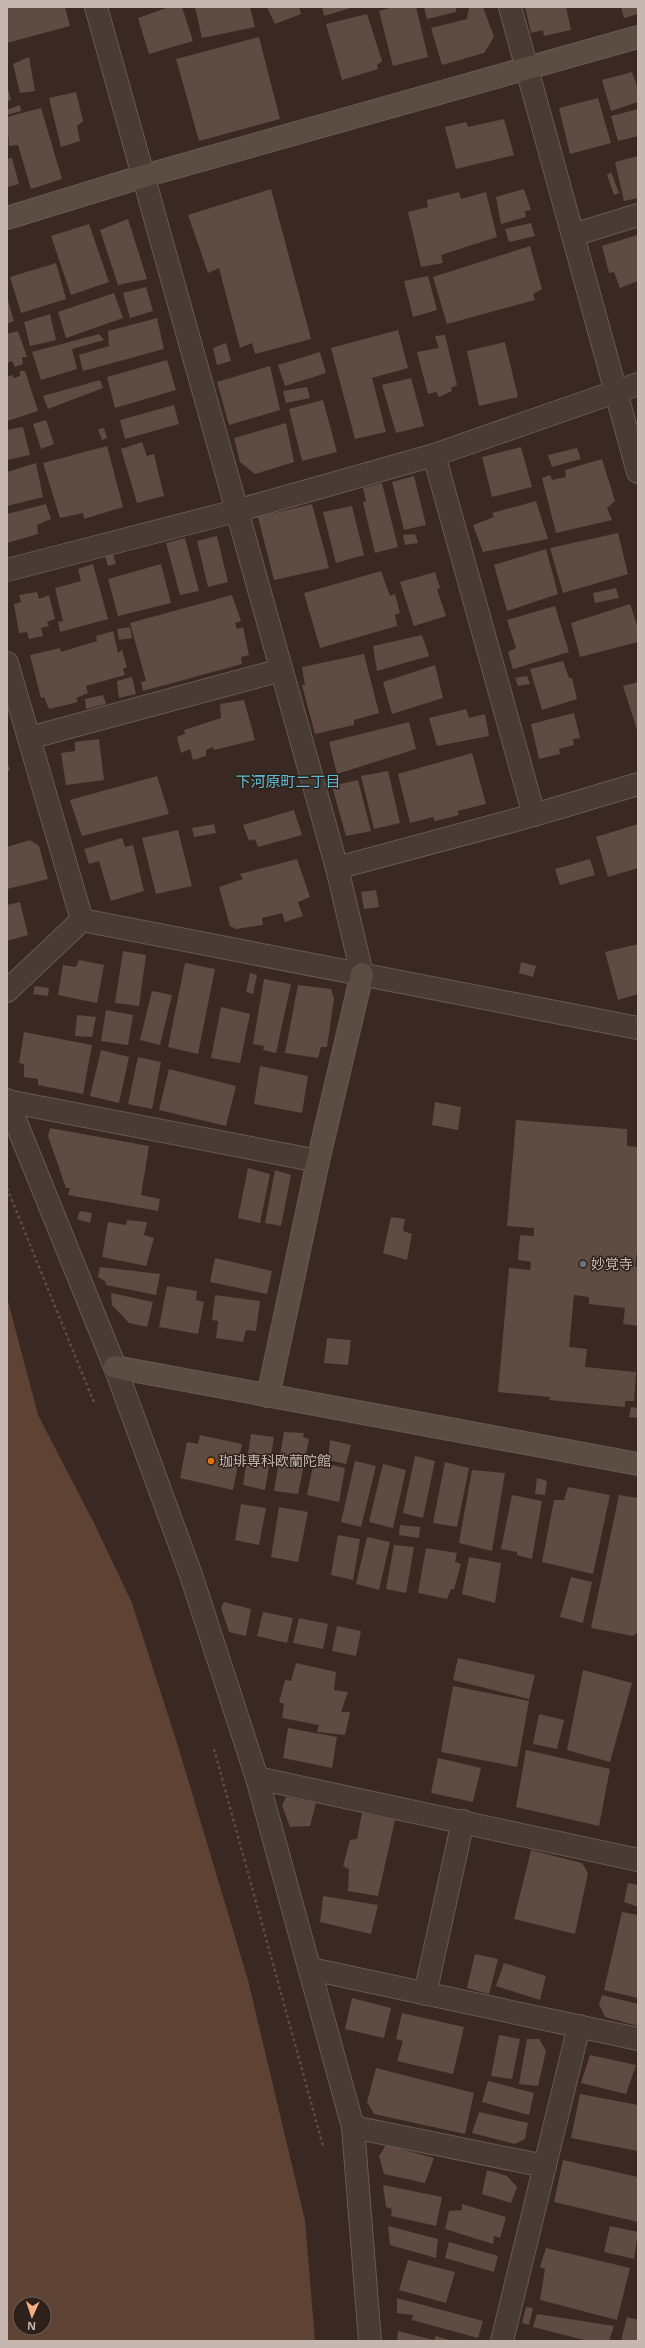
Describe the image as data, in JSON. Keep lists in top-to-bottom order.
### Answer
{
  "districts": ["下河原町二丁目"],
  "places": ["妙覚寺", "珈琲専科欧蘭陀館"],
  "north": "bottom"
}
